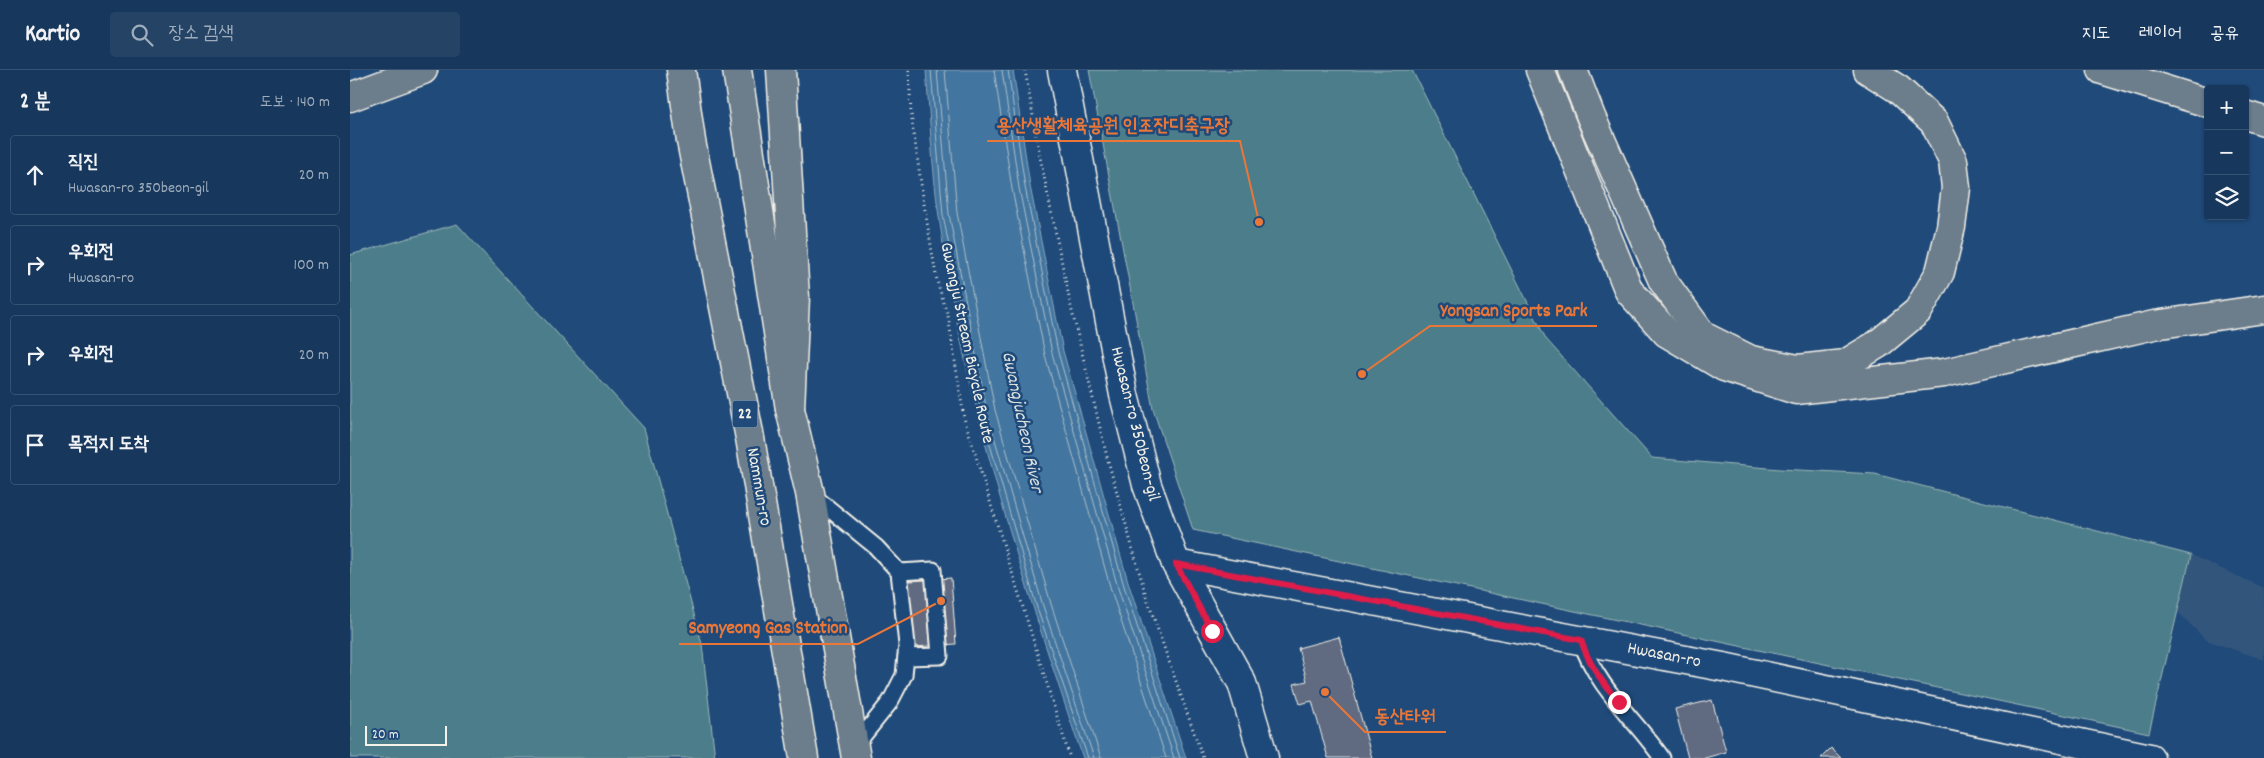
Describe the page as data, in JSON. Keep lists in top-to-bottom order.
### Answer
{
  "streets": {
    "main road": ["22", "Nammun-ro"],
    "street": ["Hwasan-ro 350beon-gil", "Hwasan-ro"],
    "path": ["Gwangju Stream Bicycle Route"]
  },
  "crossings": [
    ["Hwasan-ro 350beon-gil", "Hwasan-ro"]
  ],
  "water": ["Gwangjucheon River"],
  "places": [
    "용산생활체육공원 인조잔디축구장",
    "Yongsan Sports Park",
    "Samyeong Gas Station",
    "동산타워"
  ],
  "scale_bar": "20 m",
  "page": {
    "header": "Kartio",
    "search": "장소 검색",
    "nav": ["지도", "레이어", "공유"],
    "heading": ["2 분", "도보 · 140 m"],
    "map_buttons": ["+", "−"],
    "list": [
      ["직진", "Hwasan-ro 350beon-gil", "20 m"],
      ["우회전", "Hwasan-ro", "100 m"],
      ["우회전", "20 m"],
      "목적지 도착"
    ],
    "scale": "20 m"
  }
}
